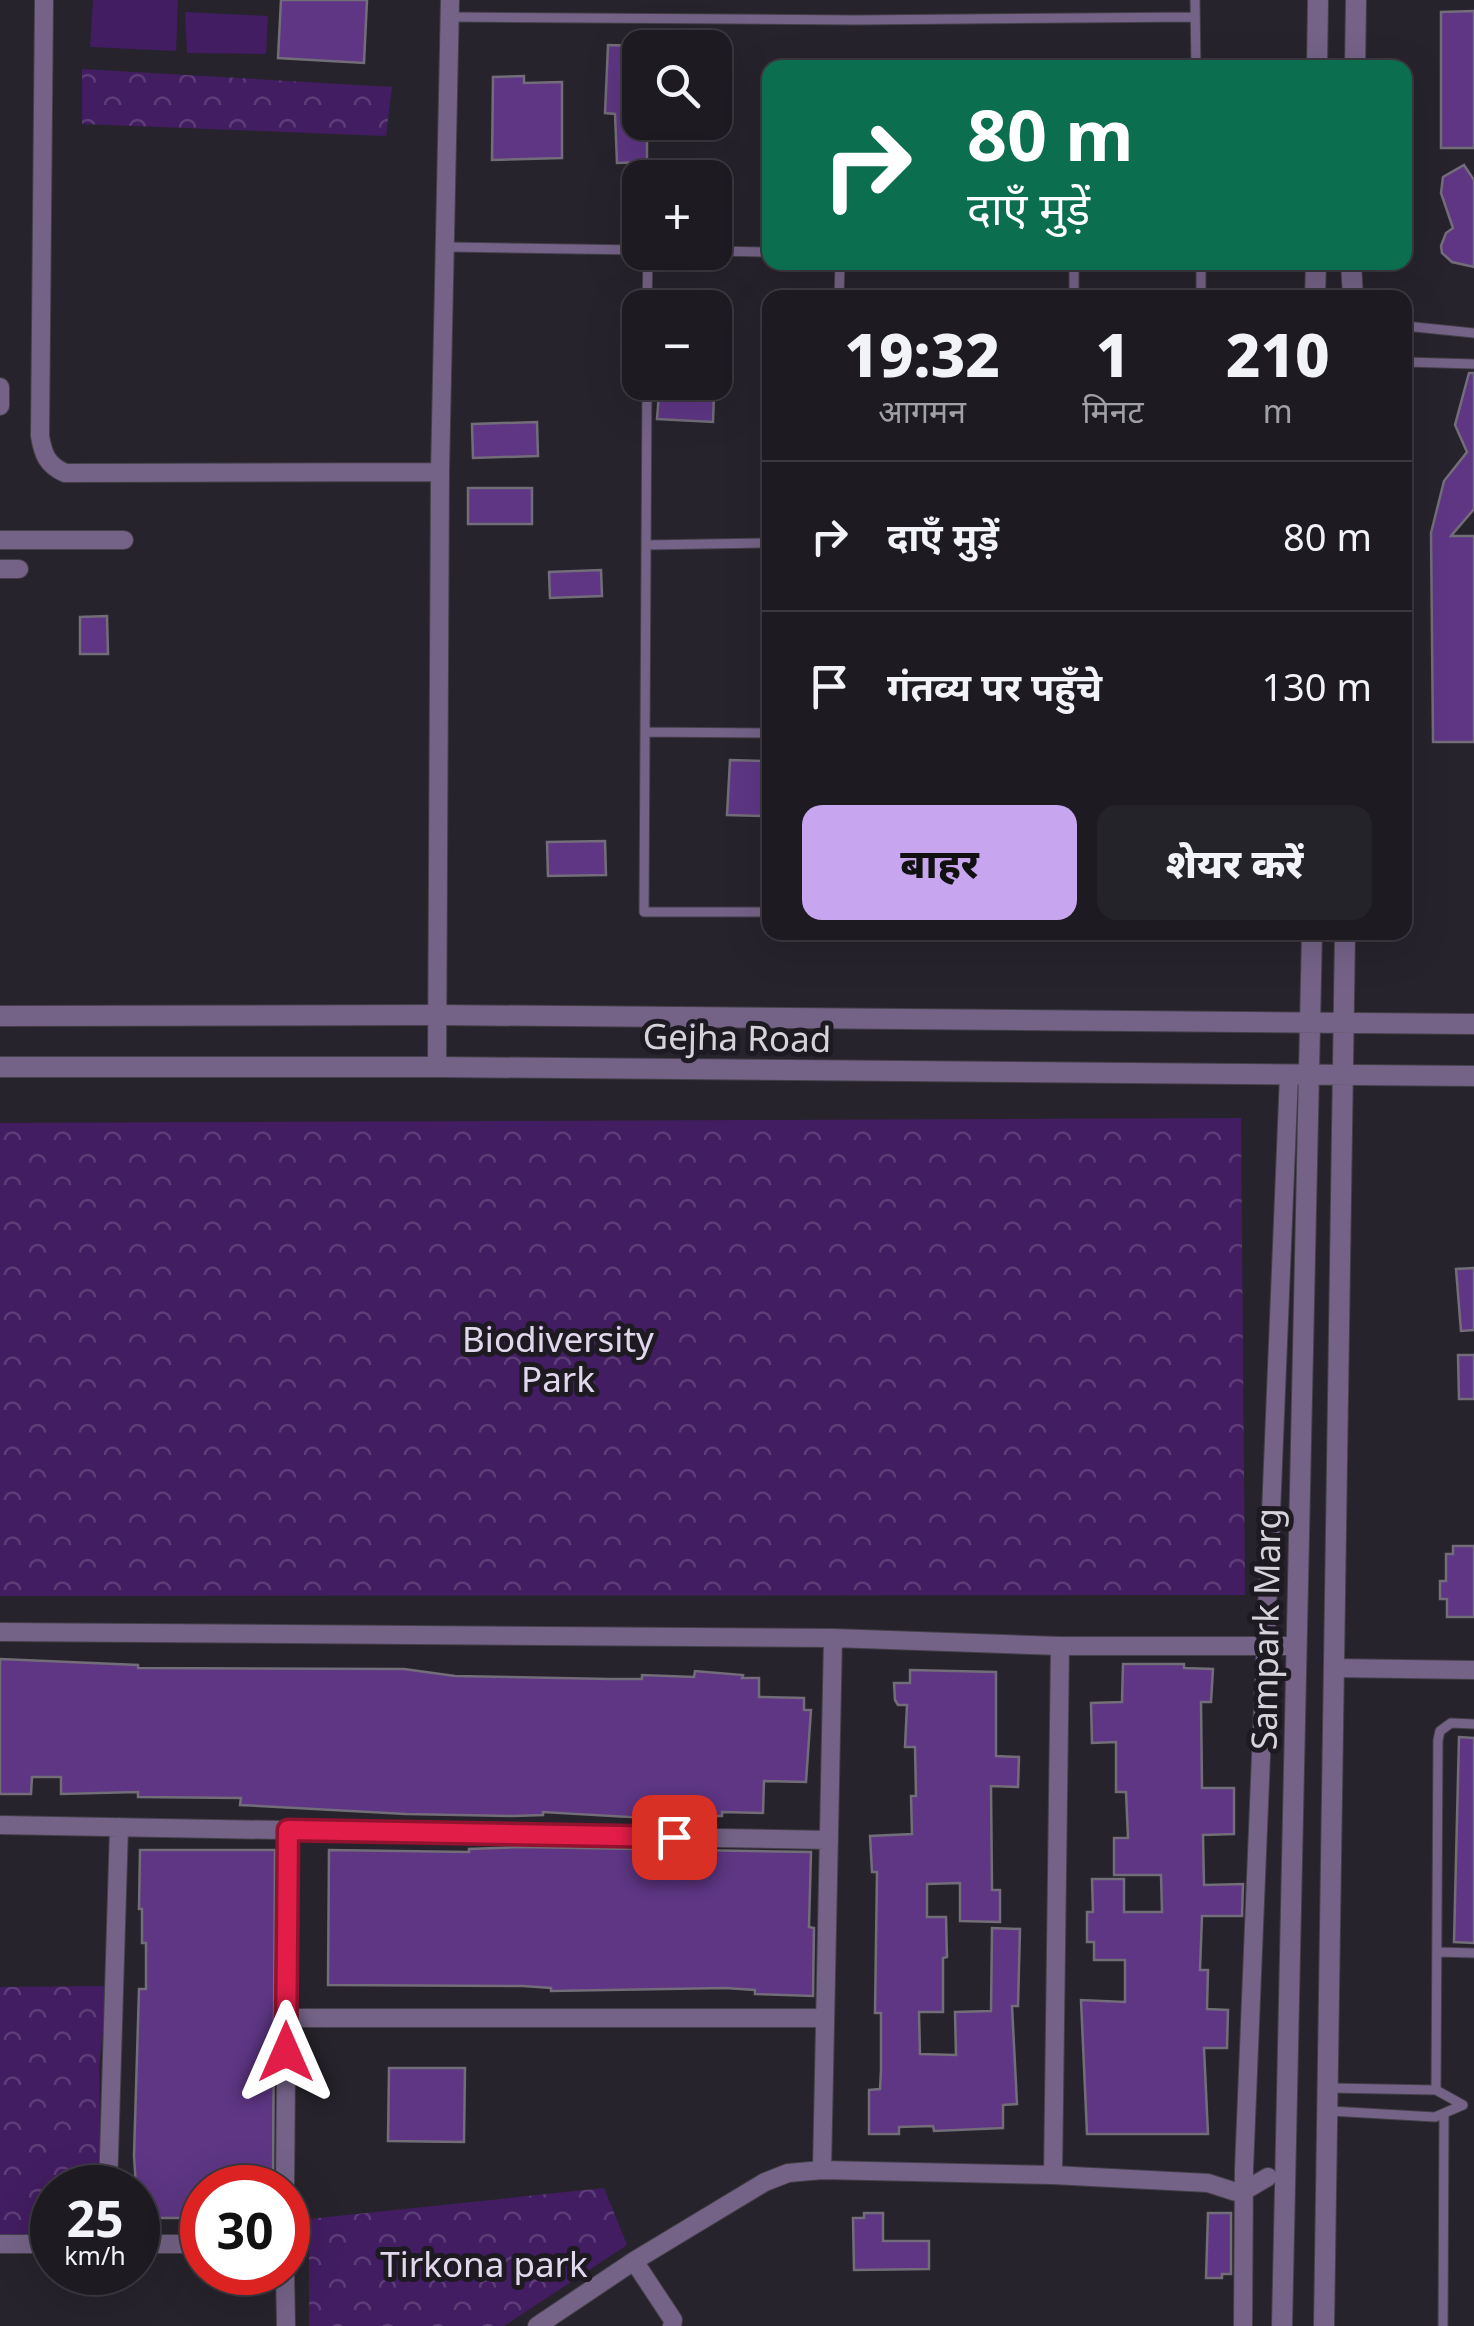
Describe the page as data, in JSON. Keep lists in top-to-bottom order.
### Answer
{
  "streets": {
    "street": ["Gejha Road", "Sampark Marg"]
  },
  "crossings": [
    ["Gejha Road", "Sampark Marg"]
  ],
  "parks": ["Biodiversity Park", "Tirkona park"],
  "page": {
    "map_buttons": ["+", "−"],
    "turn": ["80 m", "दाएँ मुड़ें"],
    "eta": [
      "19:32",
      "आगमन",
      "1",
      "मिनट",
      "210",
      "m"
    ],
    "list": [
      {
        "name": "दाएँ मुड़ें",
        "value": "80 m"
      },
      {
        "name": "गंतव्य पर पहुँचे",
        "value": "130 m"
      }
    ],
    "buttons": ["बाहर", "शेयर करें"],
    "speed": "25 km/h",
    "limit": "30"
  }
}
